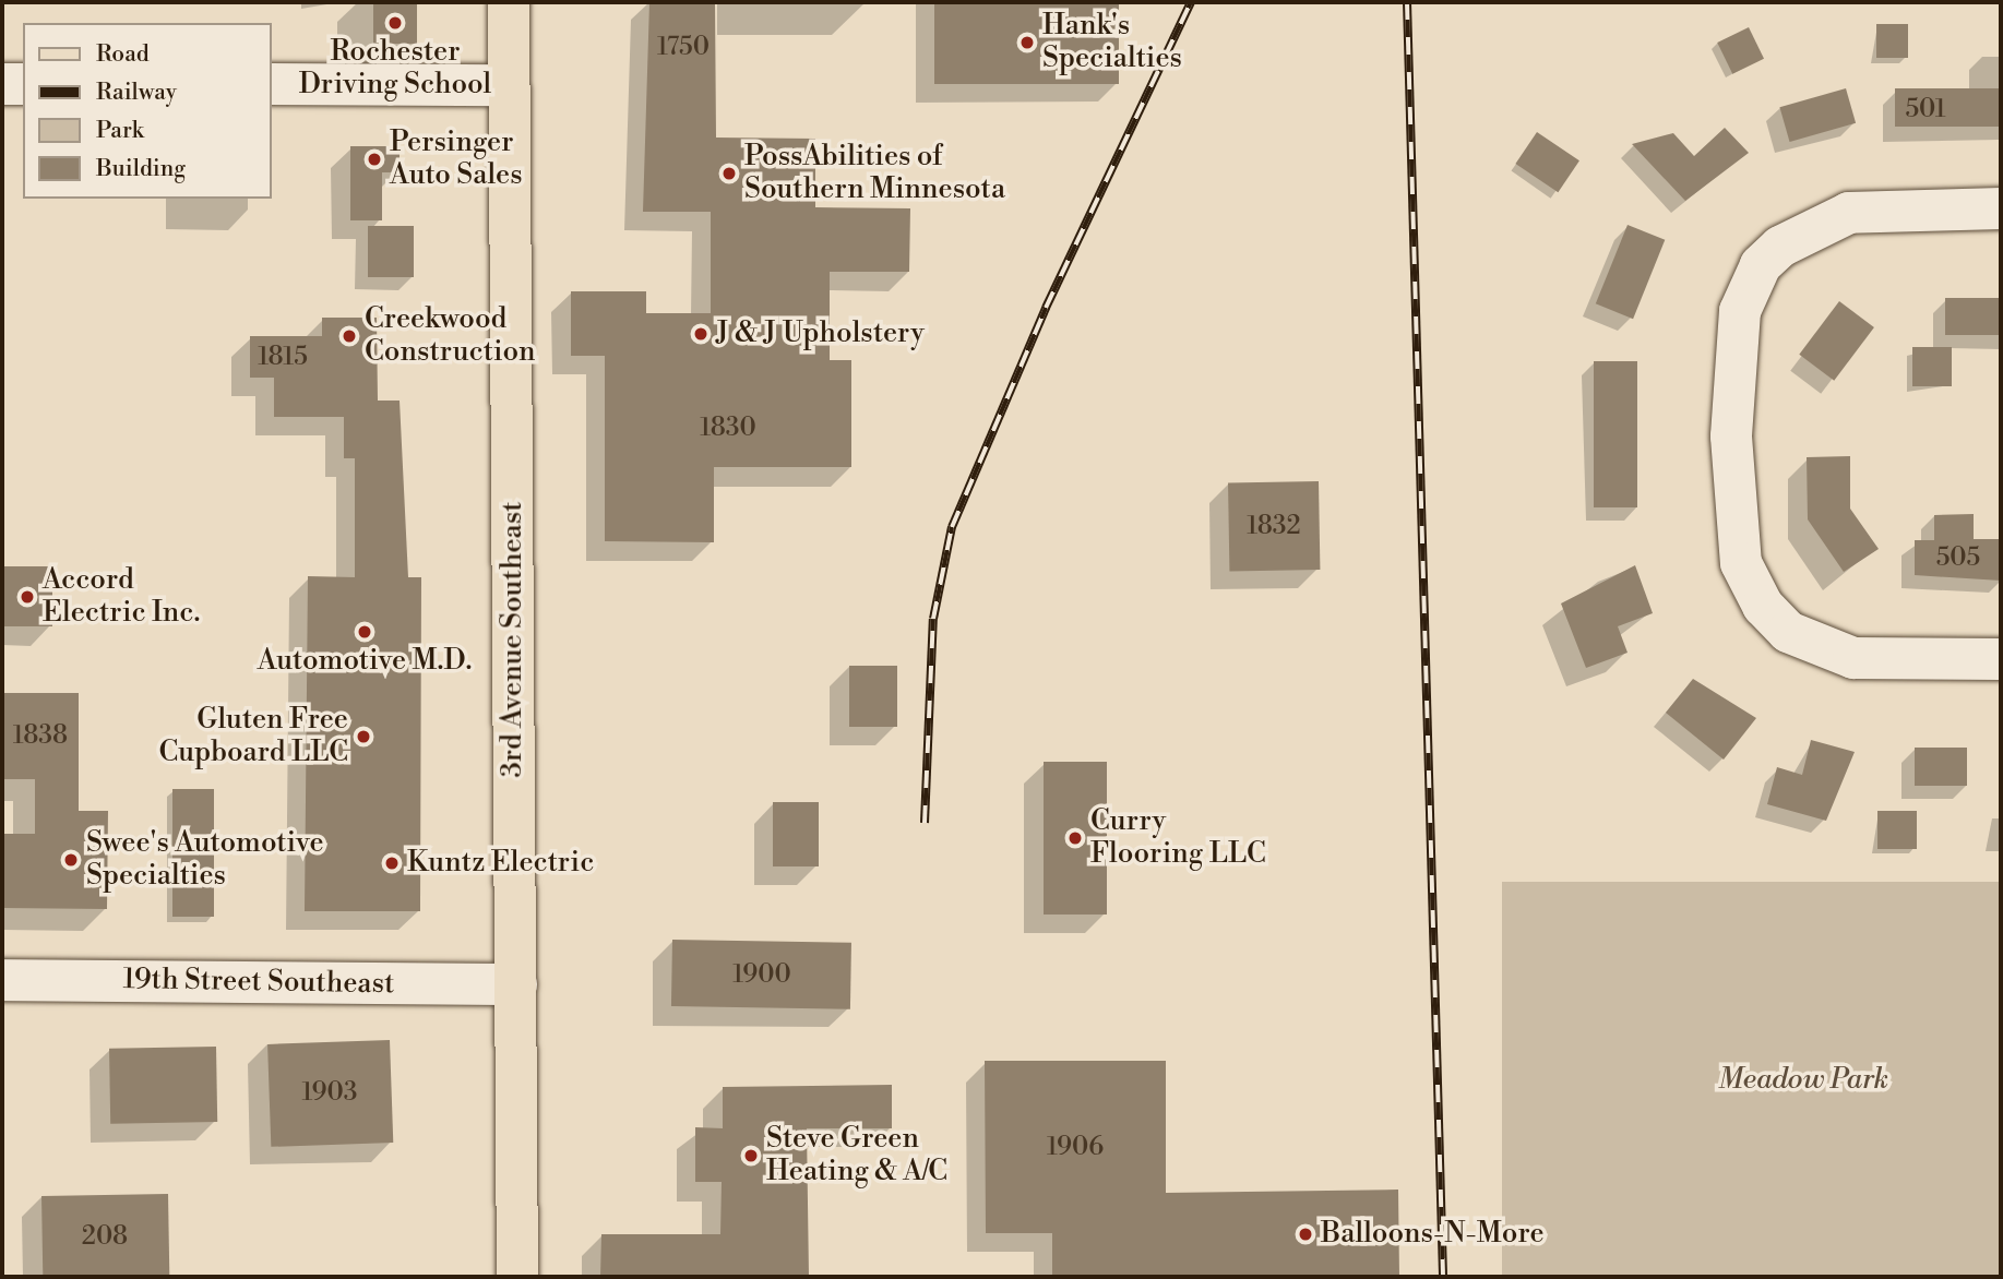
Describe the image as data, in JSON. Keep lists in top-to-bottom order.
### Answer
{
  "streets": {
    "main road": ["3rd Avenue Southeast"],
    "street": ["19th Street Southeast"]
  },
  "crossings": [
    ["3rd Avenue Southeast", "19th Street Southeast"]
  ],
  "parks": ["Meadow Park"],
  "places": [
    "Rochester Driving School",
    "Hank's Specialties",
    "Persinger Auto Sales",
    "PossAbilities of Southern Minnesota",
    "J & J Upholstery",
    "Creekwood Construction",
    "Accord Electric Inc.",
    "Automotive M.D.",
    "Gluten Free Cupboard LLC",
    "Curry Flooring LLC",
    "Swee's Automotive Specialties",
    "Kuntz Electric",
    "Steve Green Heating & A/C",
    "Balloons-N-More"
  ],
  "house_numbers": [
    "1750",
    "501",
    "1815",
    "1830",
    "1832",
    "505",
    "1838",
    "1900",
    "1903",
    "1906",
    "208"
  ],
  "legend": [
    "Road",
    "Railway",
    "Park",
    "Building"
  ]
}
